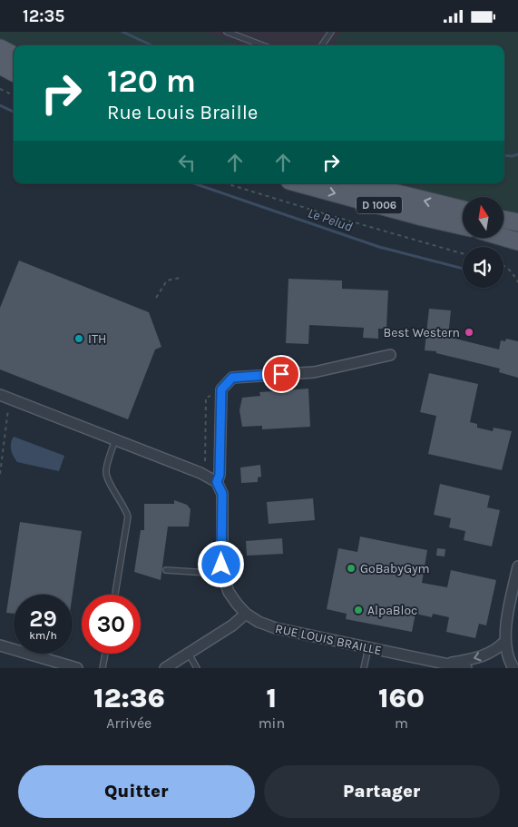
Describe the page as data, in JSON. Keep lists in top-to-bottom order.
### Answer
{
  "streets": {
    "main road": ["D 1006"],
    "street": ["RUE LOUIS BRAILLE"]
  },
  "water": ["Le Pelud"],
  "places": [
    "Best Western",
    "ITH",
    "GoBabyGym",
    "AlpaBloc"
  ],
  "north": "top",
  "page": {
    "status": "12:35",
    "turn": ["120 m", "Rue Louis Braille"],
    "speed": "29 km/h",
    "limit": "30",
    "eta": [
      "12:36",
      "Arrivée",
      "1",
      "min",
      "160",
      "m"
    ],
    "buttons": ["Quitter", "Partager"]
  }
}
